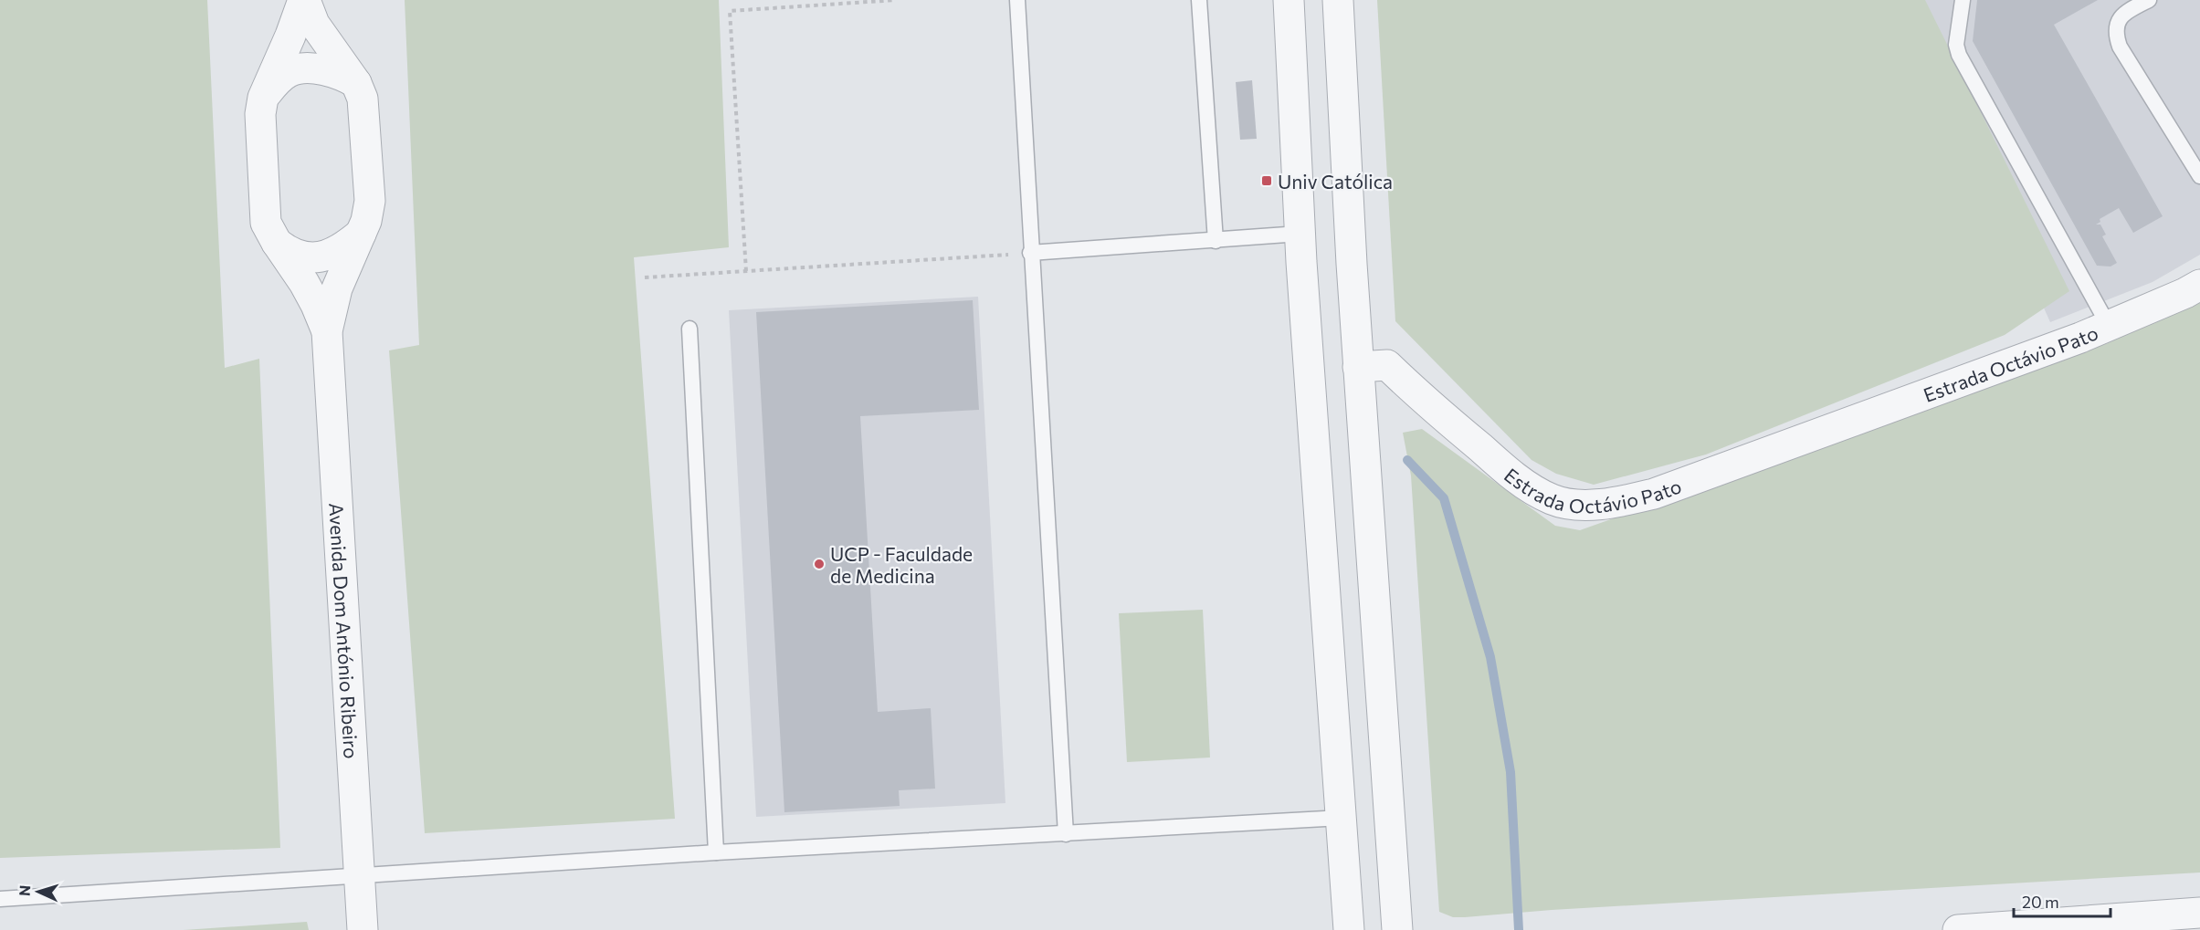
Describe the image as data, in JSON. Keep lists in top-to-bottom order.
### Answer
{
  "streets": {
    "street": ["Estrada Octávio Pato", "Avenida Dom António Ribeiro"]
  },
  "places": {
    "transit": ["Univ Católica"],
    "other": ["UCP - Faculdade de Medicina"]
  },
  "scale_bar": "20 m",
  "north": "left"
}
